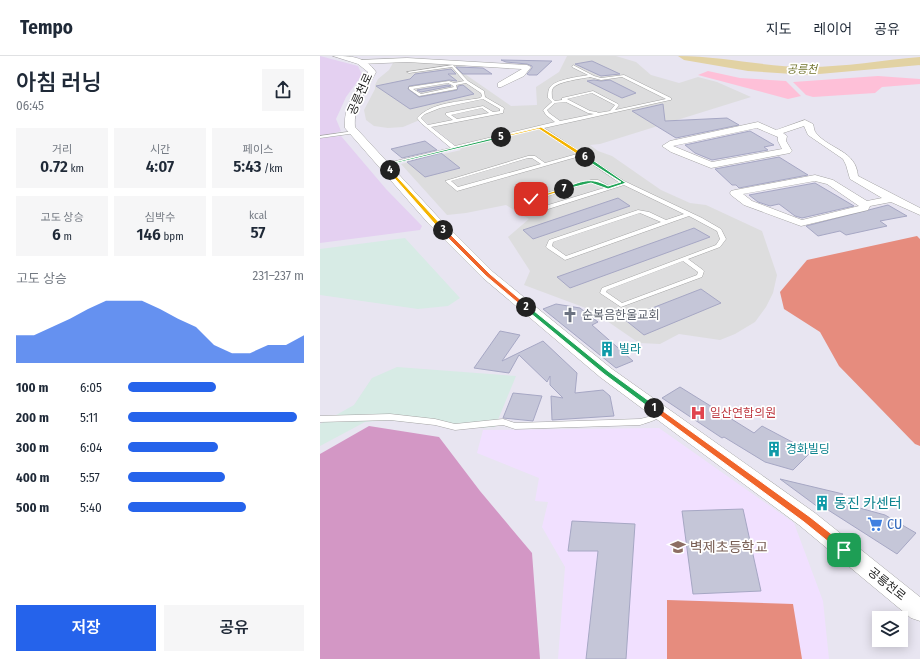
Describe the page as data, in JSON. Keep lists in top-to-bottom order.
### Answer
{
  "streets": {
    "street": ["공릉천로"]
  },
  "water": ["공릉천"],
  "places": {
    "church": ["순복음한울교회"],
    "building": ["빌라", "경화빌딩", "동진 카센터"],
    "hospital": ["일산연합의원"],
    "supermarket": ["CU"],
    "school or university": ["벽제초등학교"]
  },
  "page": {
    "header": "Tempo",
    "nav": ["지도", "레이어", "공유"],
    "heading": ["아침 러닝", "06:45"],
    "stats": [
      ["거리", "0.72 km"],
      ["시간", "4:07"],
      ["페이스", "5:43 /km"],
      ["고도 상승", "6 m"],
      ["심박수", "146 bpm"],
      ["kcal", "57"]
    ],
    "pins": [
      "5",
      "6",
      "4",
      "7",
      "3",
      "2",
      "1"
    ],
    "chart": ["고도 상승", "231–237 m"],
    "list": [
      {
        "name": "100 m",
        "note": "6:05"
      },
      {
        "name": "200 m",
        "note": "5:11"
      },
      {
        "name": "300 m",
        "note": "6:04"
      },
      {
        "name": "400 m",
        "note": "5:57"
      },
      {
        "name": "500 m",
        "note": "5:40"
      }
    ],
    "buttons": ["저장", "공유"]
  }
}
